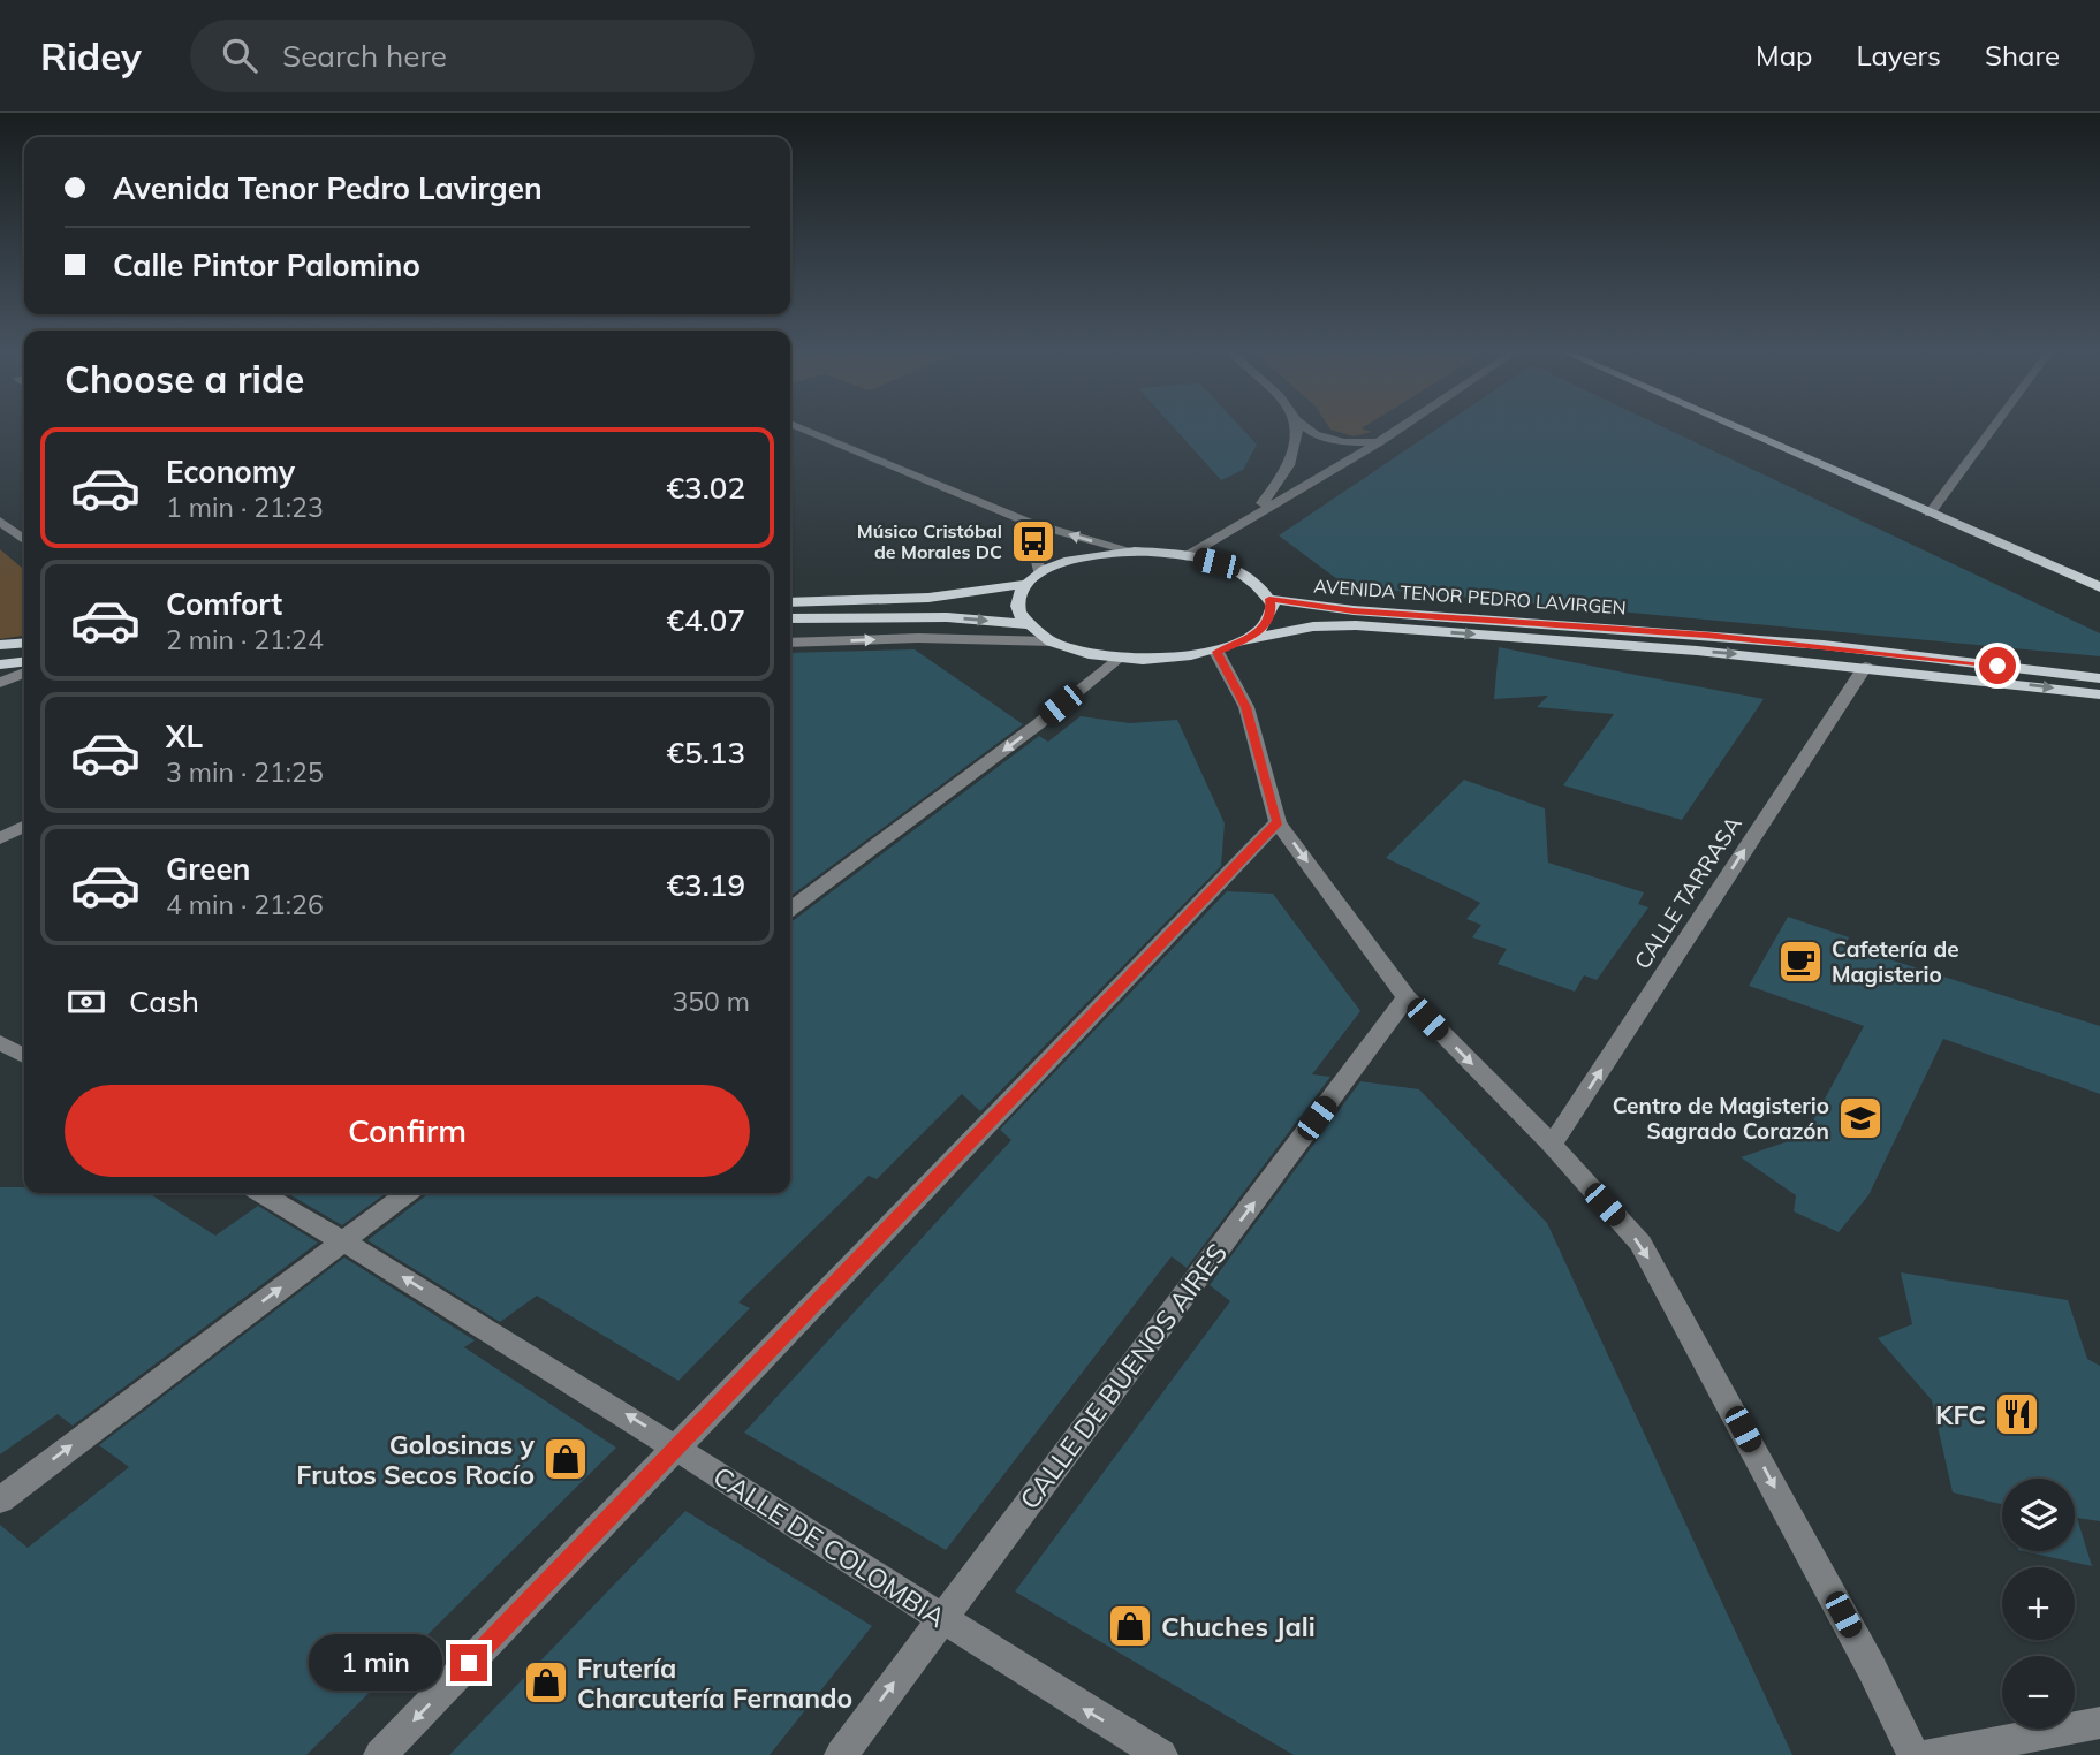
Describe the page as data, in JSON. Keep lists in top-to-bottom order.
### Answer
{
  "streets": {
    "main road": ["AVENIDA TENOR PEDRO LAVIRGEN"],
    "street": ["CALLE TARRASA", "CALLE DE BUENOS AIRES", "CALLE DE COLOMBIA"]
  },
  "crossings": [
    ["AVENIDA TENOR PEDRO LAVIRGEN", "CALLE TARRASA"],
    ["CALLE DE BUENOS AIRES", "CALLE DE COLOMBIA"]
  ],
  "one_way": ["CALLE TARRASA", "CALLE DE BUENOS AIRES", "CALLE DE COLOMBIA"],
  "places": {
    "bus stop": ["Músico Cristóbal de Morales DC"],
    "cafe": ["Cafetería de Magisterio"],
    "school or university": ["Centro de Magisterio Sagrado Corazón"],
    "restaurant": ["KFC"],
    "shop": ["Golosinas y Frutos Secos Rocío", "Chuches Jali", "Frutería Charcutería Fernando"]
  },
  "page": {
    "header": "Ridey",
    "search": "Search here",
    "nav": ["Map", "Layers", "Share"],
    "banner": ["Avenida Tenor Pedro Lavirgen", "Calle Pintor Palomino"],
    "heading": "Choose a ride",
    "list": [
      {
        "name": "Economy",
        "note": "1 min · 21:23",
        "value": "€3.02"
      },
      {
        "name": "Comfort",
        "note": "2 min · 21:24",
        "value": "€4.07"
      },
      {
        "name": "XL",
        "note": "3 min · 21:25",
        "value": "€5.13"
      },
      {
        "name": "Green",
        "note": "4 min · 21:26",
        "value": "€3.19"
      }
    ],
    "pay": ["Cash", "350 m"],
    "buttons": "Confirm",
    "map_buttons": ["+", "−"],
    "bubble": "1 min"
  }
}
